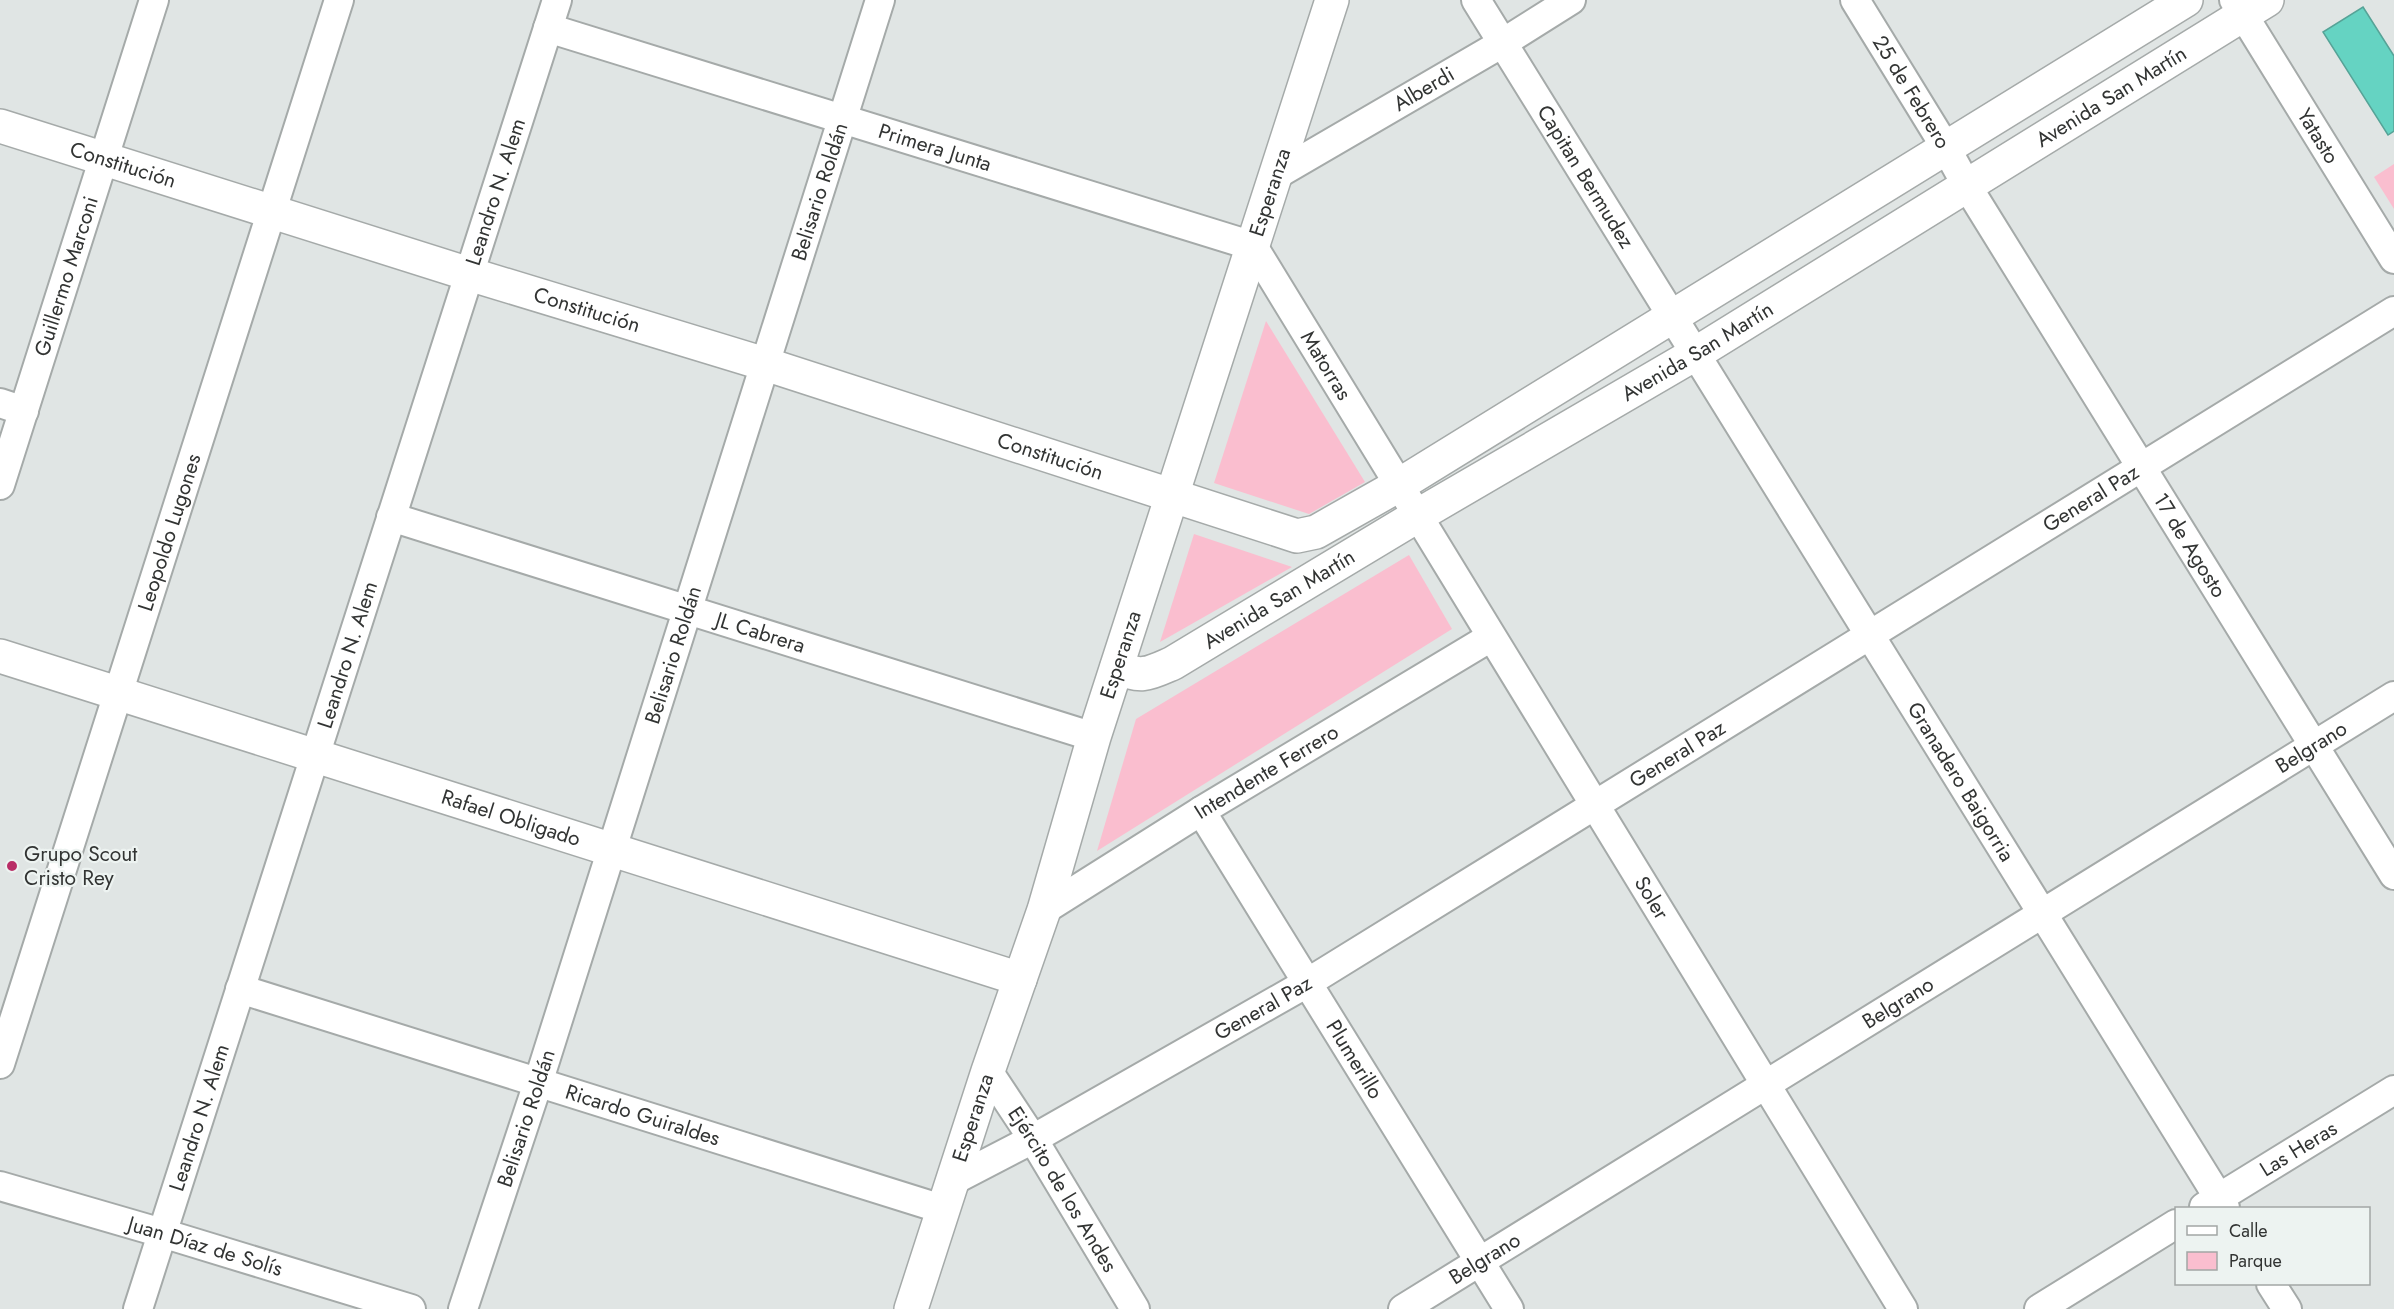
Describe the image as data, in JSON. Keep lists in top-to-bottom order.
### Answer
{
  "streets": {
    "main road": [
      "Avenida San Martín",
      "Constitución",
      "Esperanza",
      "Rafael Obligado"
    ],
    "street": [
      "Alberdi",
      "25 de Febrero",
      "Yatasto",
      "Primera Junta",
      "Capitan Bermudez",
      "Belisario Roldán",
      "Leandro N. Alem",
      "Guillermo Marconi",
      "Matorras",
      "General Paz",
      "Leopoldo Lugones",
      "17 de Agosto",
      "JL Cabrera",
      "Belgrano",
      "Intendente Ferrero",
      "Granadero Baigorria",
      "Soler",
      "Plumerillo",
      "Ricardo Guiraldes",
      "Las Heras",
      "Ejército de los Andes",
      "Juan Díaz de Solís"
    ]
  },
  "crossings": [
    ["Alberdi", "Capitan Bermudez"],
    ["Alberdi", "Esperanza"],
    ["25 de Febrero", "Avenida San Martín"],
    ["25 de Febrero", "17 de Agosto"],
    ["Avenida San Martín", "Yatasto"],
    ["Avenida San Martín", "Constitución"],
    ["Avenida San Martín", "Capitan Bermudez"],
    ["Avenida San Martín", "Esperanza"],
    ["Avenida San Martín", "Matorras"],
    ["Avenida San Martín", "17 de Agosto"],
    ["Avenida San Martín", "Granadero Baigorria"],
    ["Avenida San Martín", "Soler"],
    ["Primera Junta", "Belisario Roldán"],
    ["Primera Junta", "Leandro N. Alem"],
    ["Primera Junta", "Esperanza"],
    ["Primera Junta", "Matorras"],
    ["Constitución", "Belisario Roldán"],
    ["Constitución", "Leandro N. Alem"],
    ["Constitución", "Esperanza"],
    ["Constitución", "Guillermo Marconi"],
    ["Constitución", "Leopoldo Lugones"],
    ["Capitan Bermudez", "Granadero Baigorria"],
    ["Belisario Roldán", "JL Cabrera"],
    ["Belisario Roldán", "Rafael Obligado"],
    ["Belisario Roldán", "Ricardo Guiraldes"],
    ["Leandro N. Alem", "JL Cabrera"],
    ["Leandro N. Alem", "Rafael Obligado"],
    ["Leandro N. Alem", "Ricardo Guiraldes"],
    ["Leandro N. Alem", "Juan Díaz de Solís"],
    ["Esperanza", "Matorras"],
    ["Esperanza", "General Paz"],
    ["Esperanza", "JL Cabrera"],
    ["Esperanza", "Intendente Ferrero"],
    ["Esperanza", "Rafael Obligado"],
    ["Esperanza", "Ricardo Guiraldes"],
    ["Esperanza", "Ejército de los Andes"],
    ["Matorras", "Soler"],
    ["General Paz", "17 de Agosto"],
    ["General Paz", "Granadero Baigorria"],
    ["General Paz", "Soler"],
    ["General Paz", "Plumerillo"],
    ["General Paz", "Ricardo Guiraldes"],
    ["General Paz", "Ejército de los Andes"],
    ["Leopoldo Lugones", "Rafael Obligado"],
    ["17 de Agosto", "Belgrano"],
    ["Belgrano", "Granadero Baigorria"],
    ["Belgrano", "Soler"],
    ["Belgrano", "Plumerillo"],
    ["Intendente Ferrero", "Soler"],
    ["Intendente Ferrero", "Plumerillo"],
    ["Granadero Baigorria", "Las Heras"]
  ],
  "places": ["Grupo Scout Cristo Rey"],
  "legend": ["Calle", "Parque"]
}
